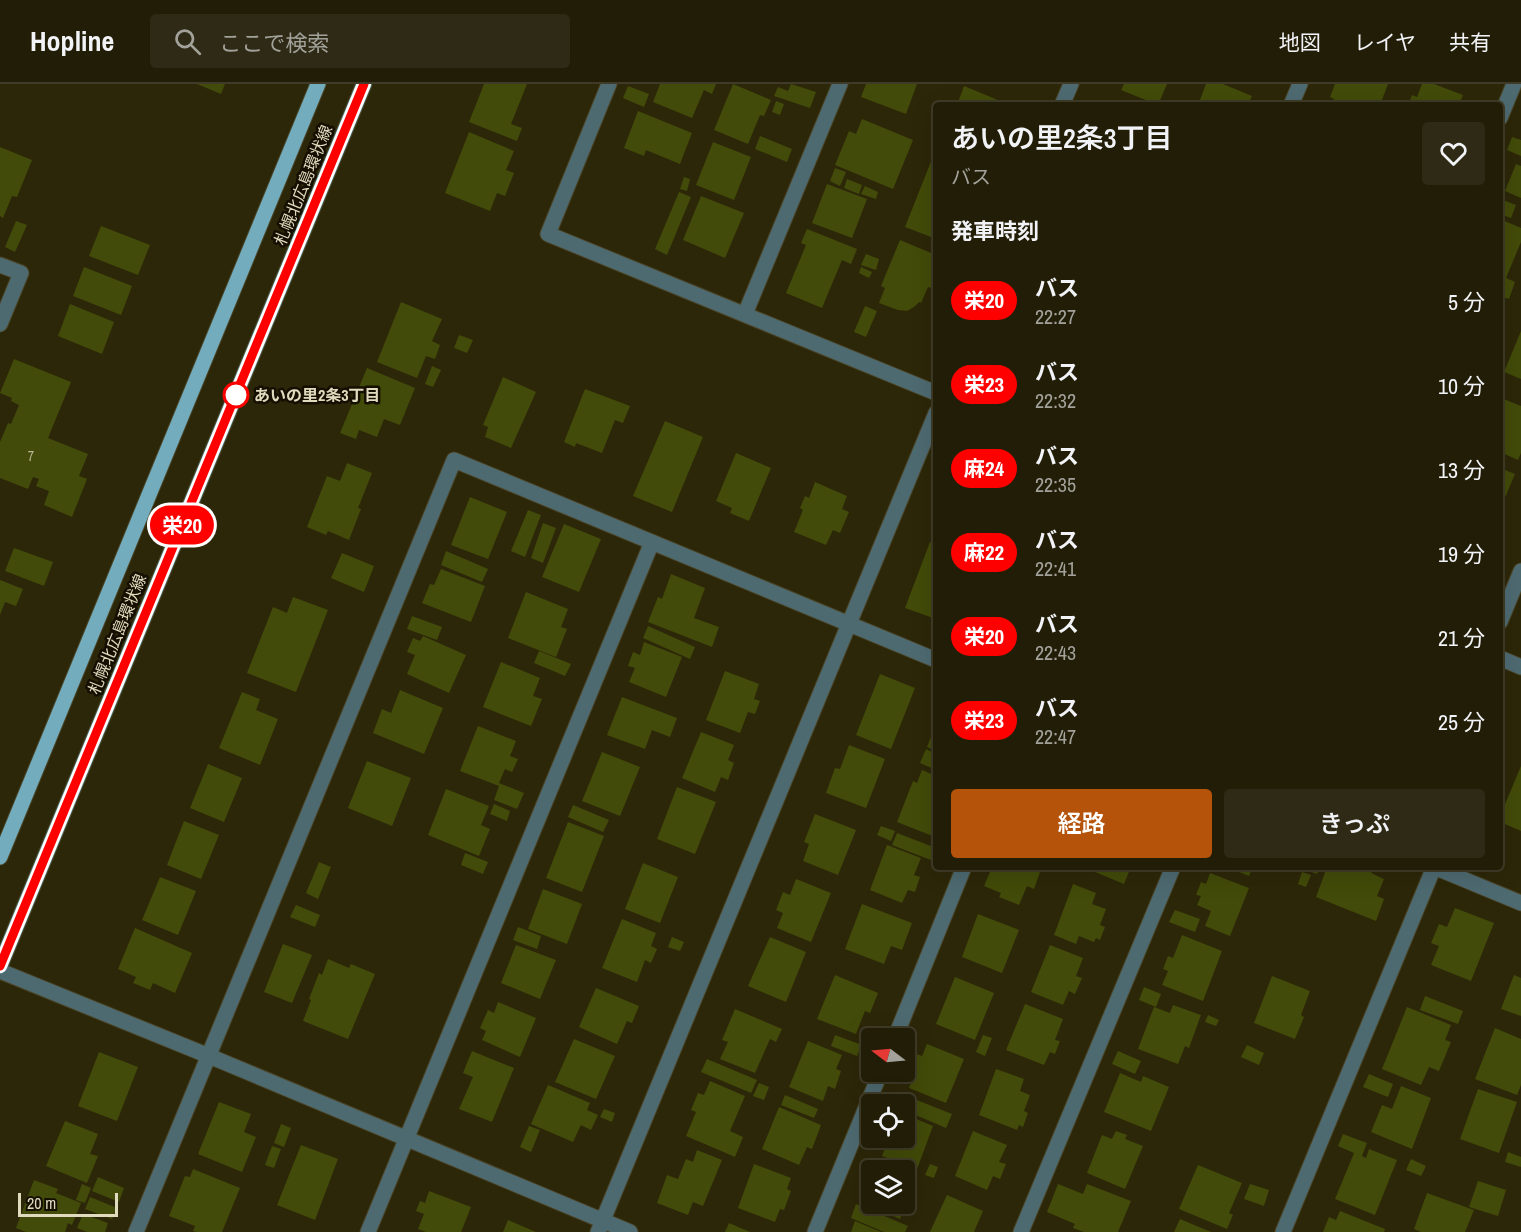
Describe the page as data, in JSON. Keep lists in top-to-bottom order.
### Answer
{
  "streets": {
    "main road": ["札幌北広島環状線"]
  },
  "places": ["あいの里2条3丁目"],
  "lines": ["bus line 栄20"],
  "house_numbers": ["7"],
  "scale_bar": "20 m",
  "north": "left",
  "page": {
    "header": "Hopline",
    "search": "ここで検索",
    "nav": ["地図", "レイヤ", "共有"],
    "on_map": "栄20",
    "heading": [
      ["あいの里2条3丁目", "バス"],
      "発車時刻"
    ],
    "list": [
      {
        "mark": "栄20",
        "name": "バス",
        "note": "22:27",
        "value": "5 分"
      },
      {
        "mark": "栄23",
        "name": "バス",
        "note": "22:32",
        "value": "10 分"
      },
      {
        "mark": "麻24",
        "name": "バス",
        "note": "22:35",
        "value": "13 分"
      },
      {
        "mark": "麻22",
        "name": "バス",
        "note": "22:41",
        "value": "19 分"
      },
      {
        "mark": "栄20",
        "name": "バス",
        "note": "22:43",
        "value": "21 分"
      },
      {
        "mark": "栄23",
        "name": "バス",
        "note": "22:47",
        "value": "25 分"
      }
    ],
    "buttons": ["経路", "きっぷ"],
    "scale": "20 m"
  }
}
